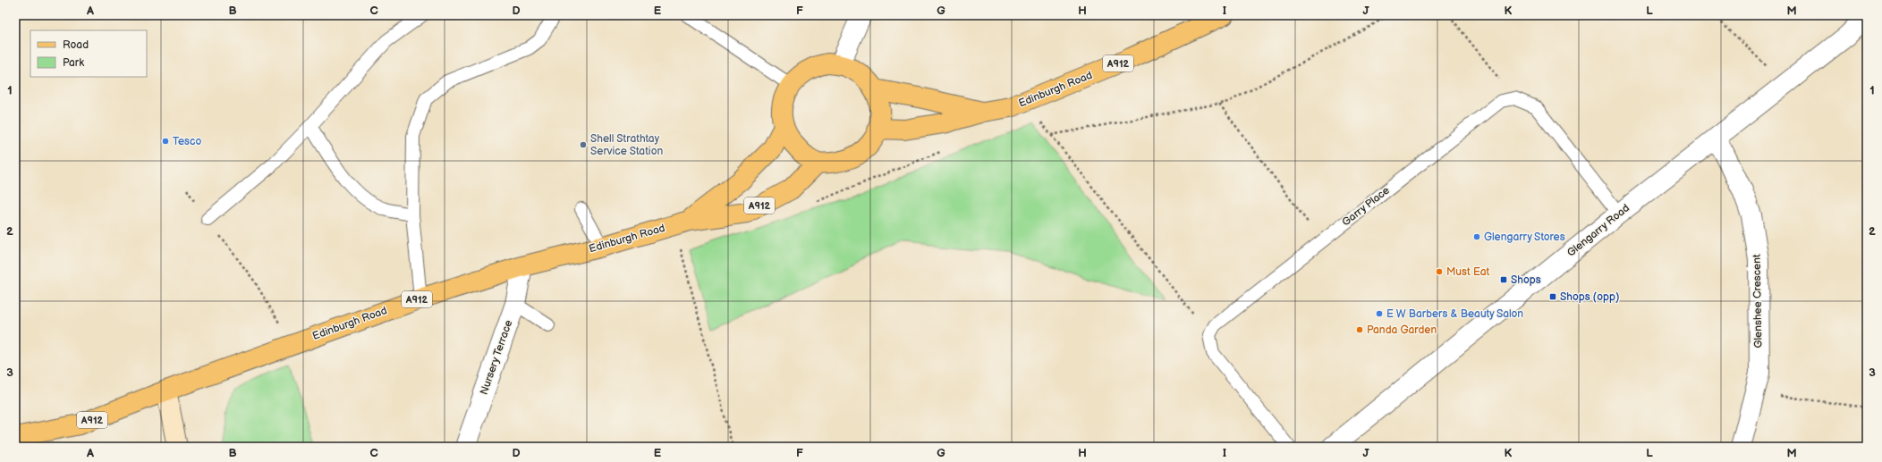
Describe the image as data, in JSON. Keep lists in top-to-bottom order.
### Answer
{
  "streets": {
    "main road": ["A912", "Edinburgh Road"],
    "street": ["Glengarry Road", "Glenshee Crescent", "Nursery Terrace"],
    "lane": ["Garry Place"]
  },
  "crossings": [
    ["Edinburgh Road", "Nursery Terrace"],
    ["Glengarry Road", "Glenshee Crescent"]
  ],
  "places": {
    "other": [
      "Tesco",
      "Shell Strathtay Service Station",
      "Glengarry Stores",
      "Must Eat",
      "E W Barbers & Beauty Salon",
      "Panda Garden"
    ],
    "transit": ["Shops", "Shops (opp)"]
  },
  "legend": ["Road", "Park"],
  "grid": {
    "columns": [
      "A",
      "B",
      "C",
      "D",
      "E",
      "F",
      "G",
      "H",
      "I",
      "J",
      "K",
      "L",
      "M"
    ],
    "rows": ["1", "2", "3"]
  }
}
